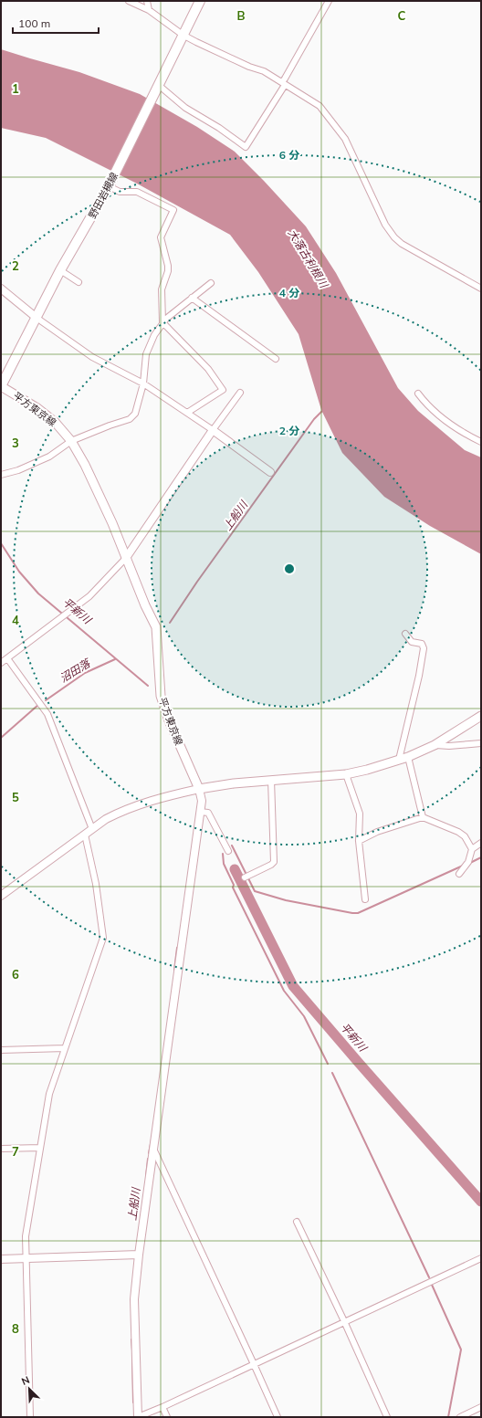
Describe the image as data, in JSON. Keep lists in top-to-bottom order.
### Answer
{
  "streets": {
    "main road": ["野田岩槻線", "平方東京線"]
  },
  "crossings": [
    ["野田岩槻線", "平方東京線"]
  ],
  "water": [
    "大落古利根川",
    "上船川",
    "平新川",
    "沼田落"
  ],
  "scale_bar": "100 m",
  "north": "top left",
  "grid": {
    "columns": ["B", "C"],
    "rows": [
      "1",
      "2",
      "3",
      "4",
      "5",
      "6",
      "7",
      "8"
    ]
  },
  "rings": ["6 分", "4 分", "2 分"]
}
